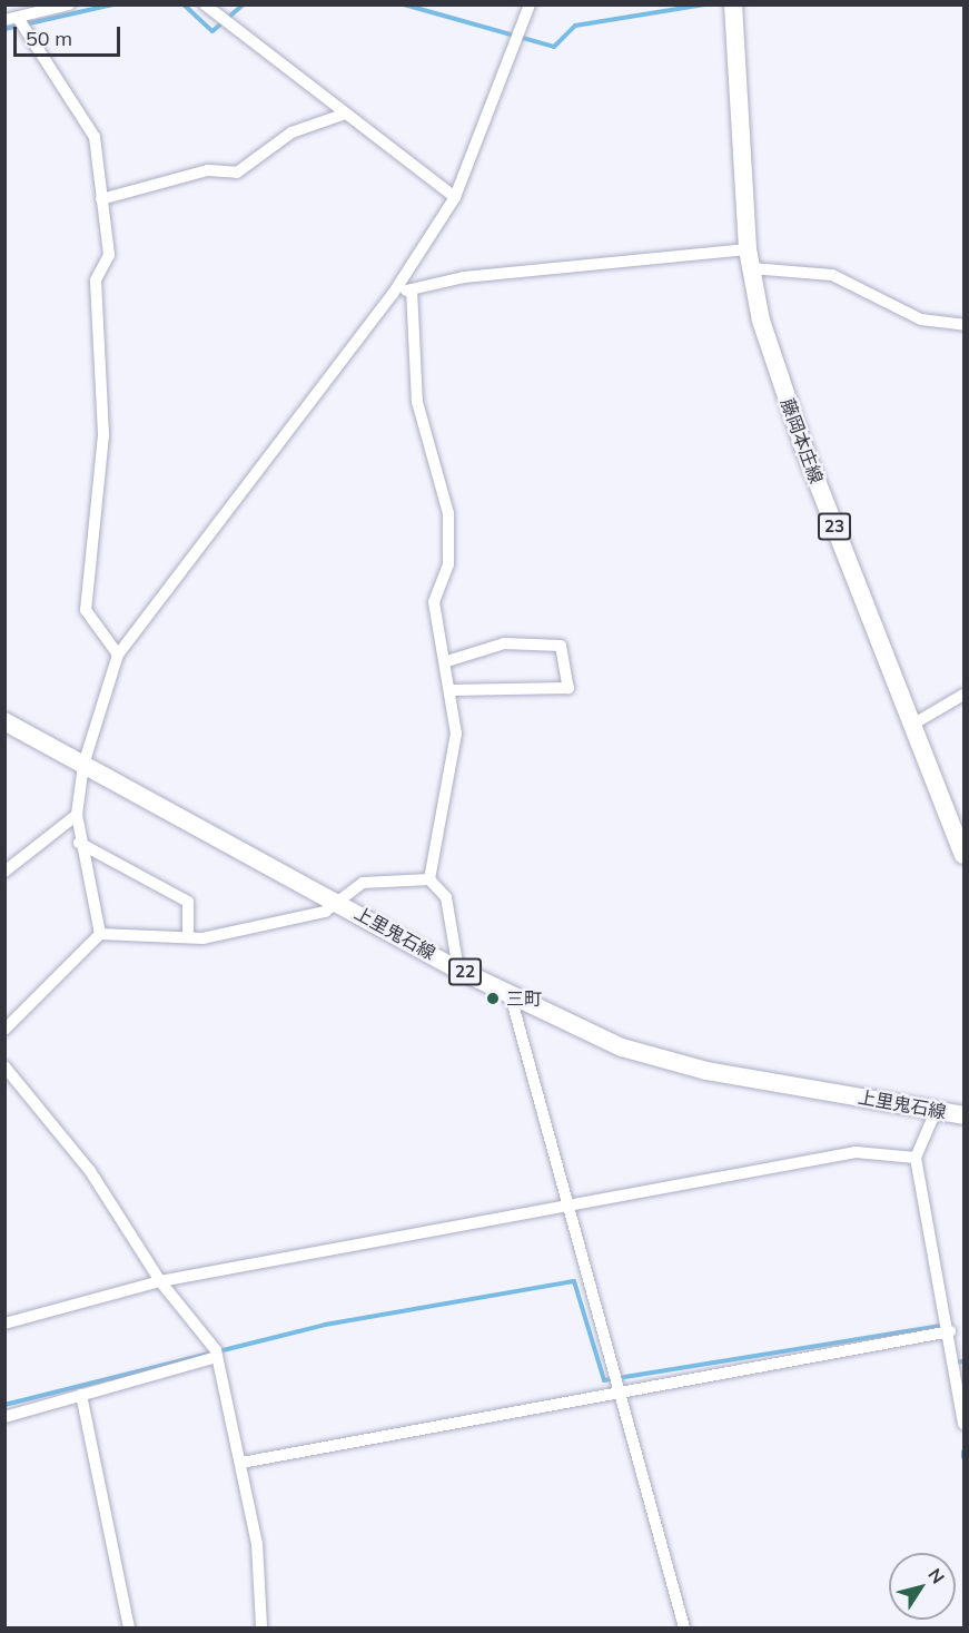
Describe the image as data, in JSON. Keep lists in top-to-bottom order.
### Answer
{
  "streets": {
    "main road": [
      "藤岡本庄線",
      "23",
      "上里鬼石線",
      "22"
    ]
  },
  "places": ["三町"],
  "scale_bar": "50 m",
  "north": "top right"
}
